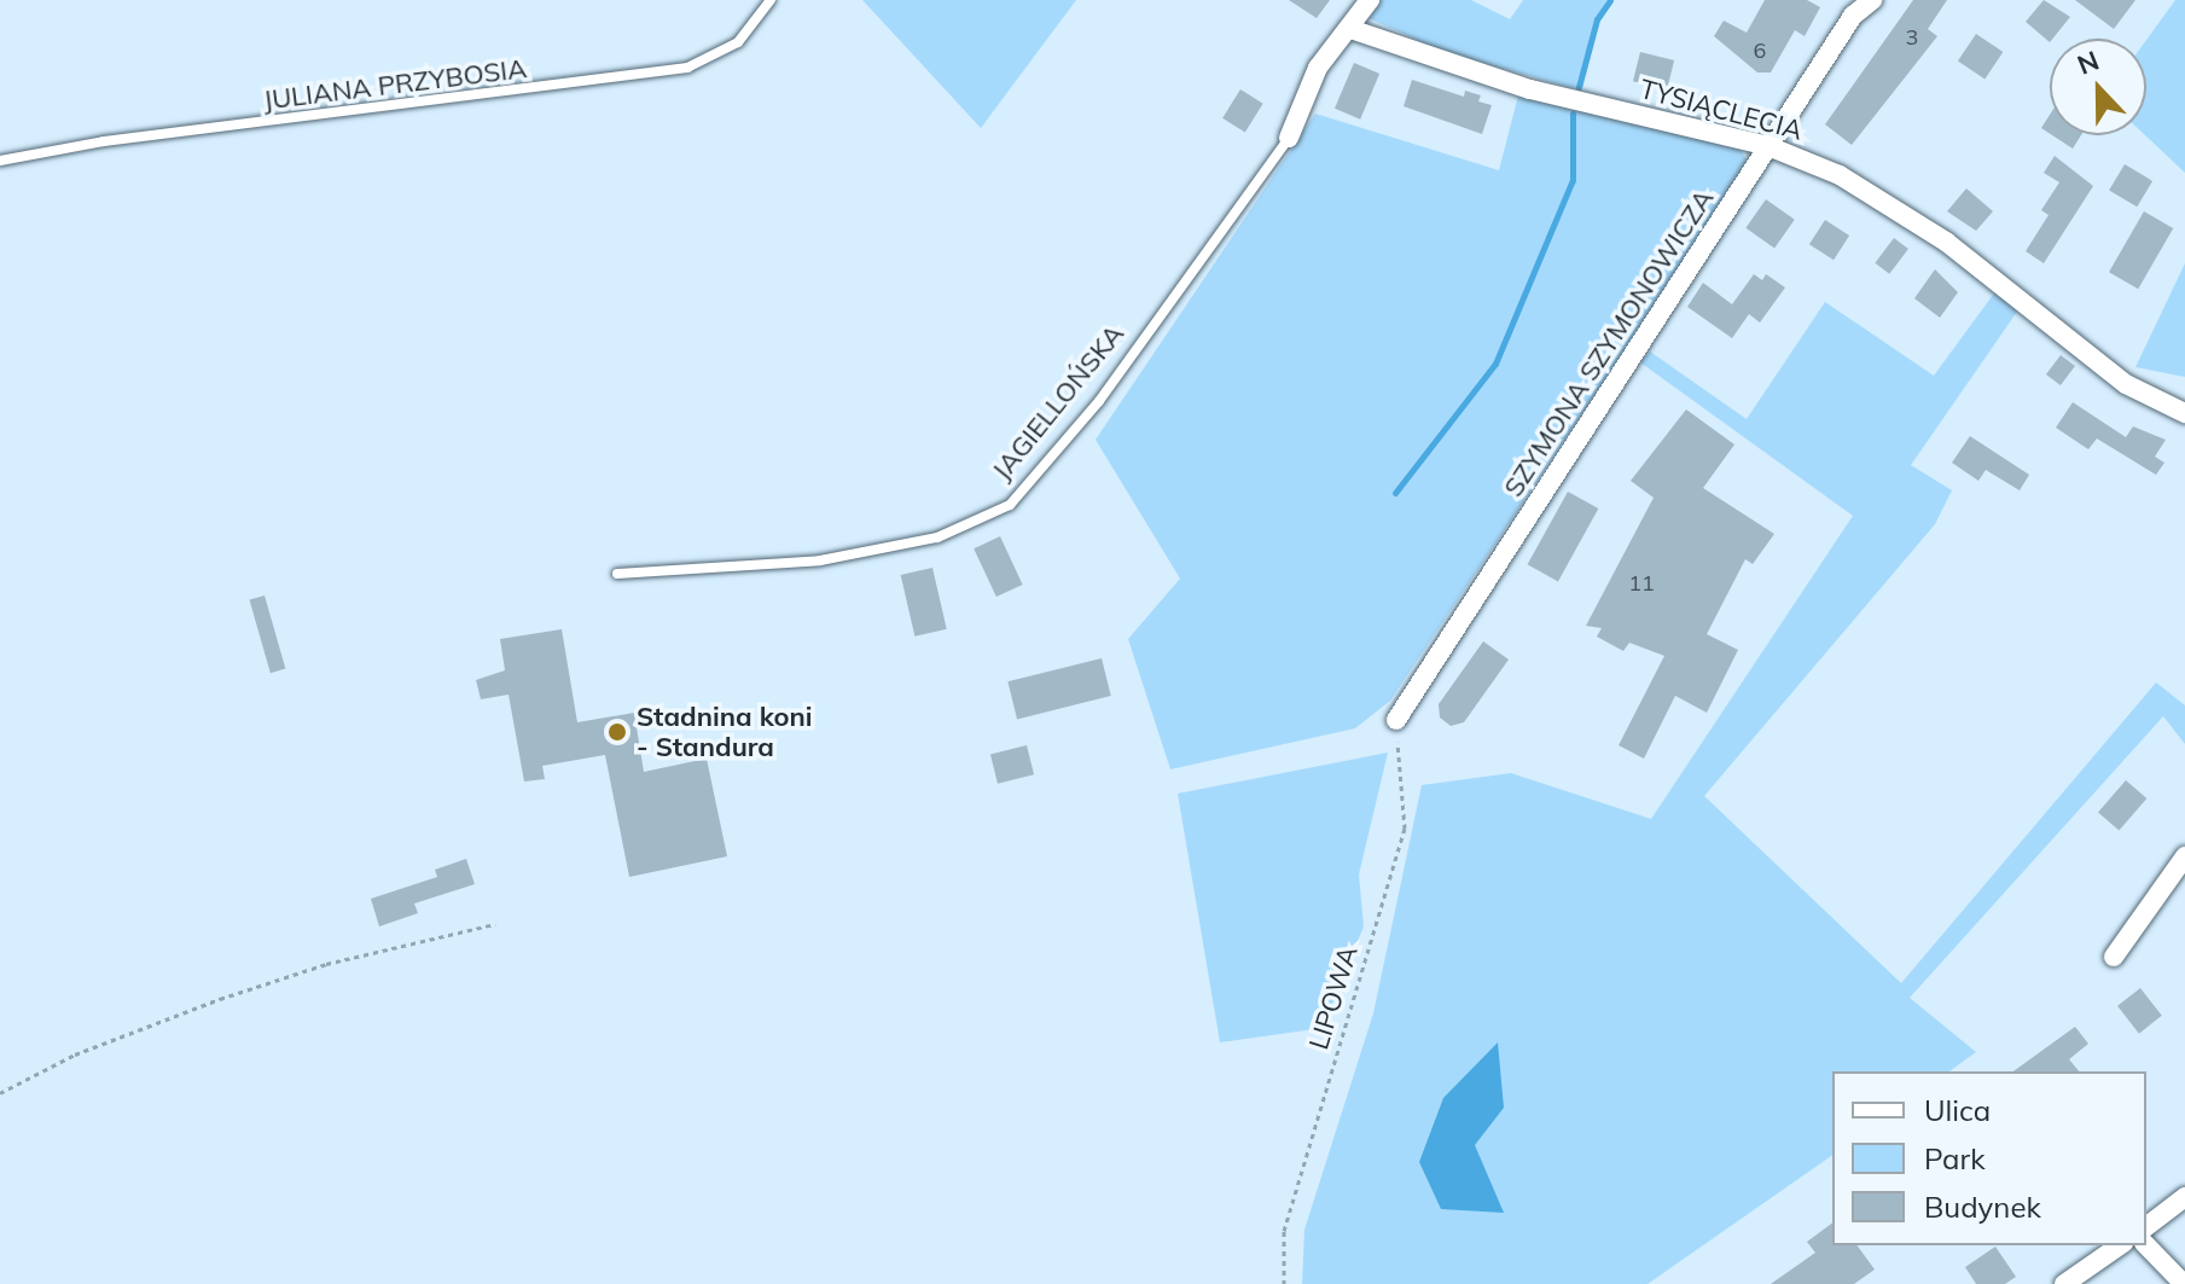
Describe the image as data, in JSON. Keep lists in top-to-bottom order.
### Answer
{
  "streets": {
    "street": ["TYSIĄCLECIA", "SZYMONA SZYMONOWICZA", "JAGIELLOŃSKA"],
    "lane": ["JULIANA PRZYBOSIA"],
    "path": ["LIPOWA"]
  },
  "crossings": [
    ["TYSIĄCLECIA", "SZYMONA SZYMONOWICZA"],
    ["TYSIĄCLECIA", "JAGIELLOŃSKA"],
    ["SZYMONA SZYMONOWICZA", "LIPOWA"]
  ],
  "places": ["Stadnina koni - Standura"],
  "house_numbers": ["3", "6", "11"],
  "legend": ["Ulica", "Park", "Budynek"],
  "north": "top"
}
